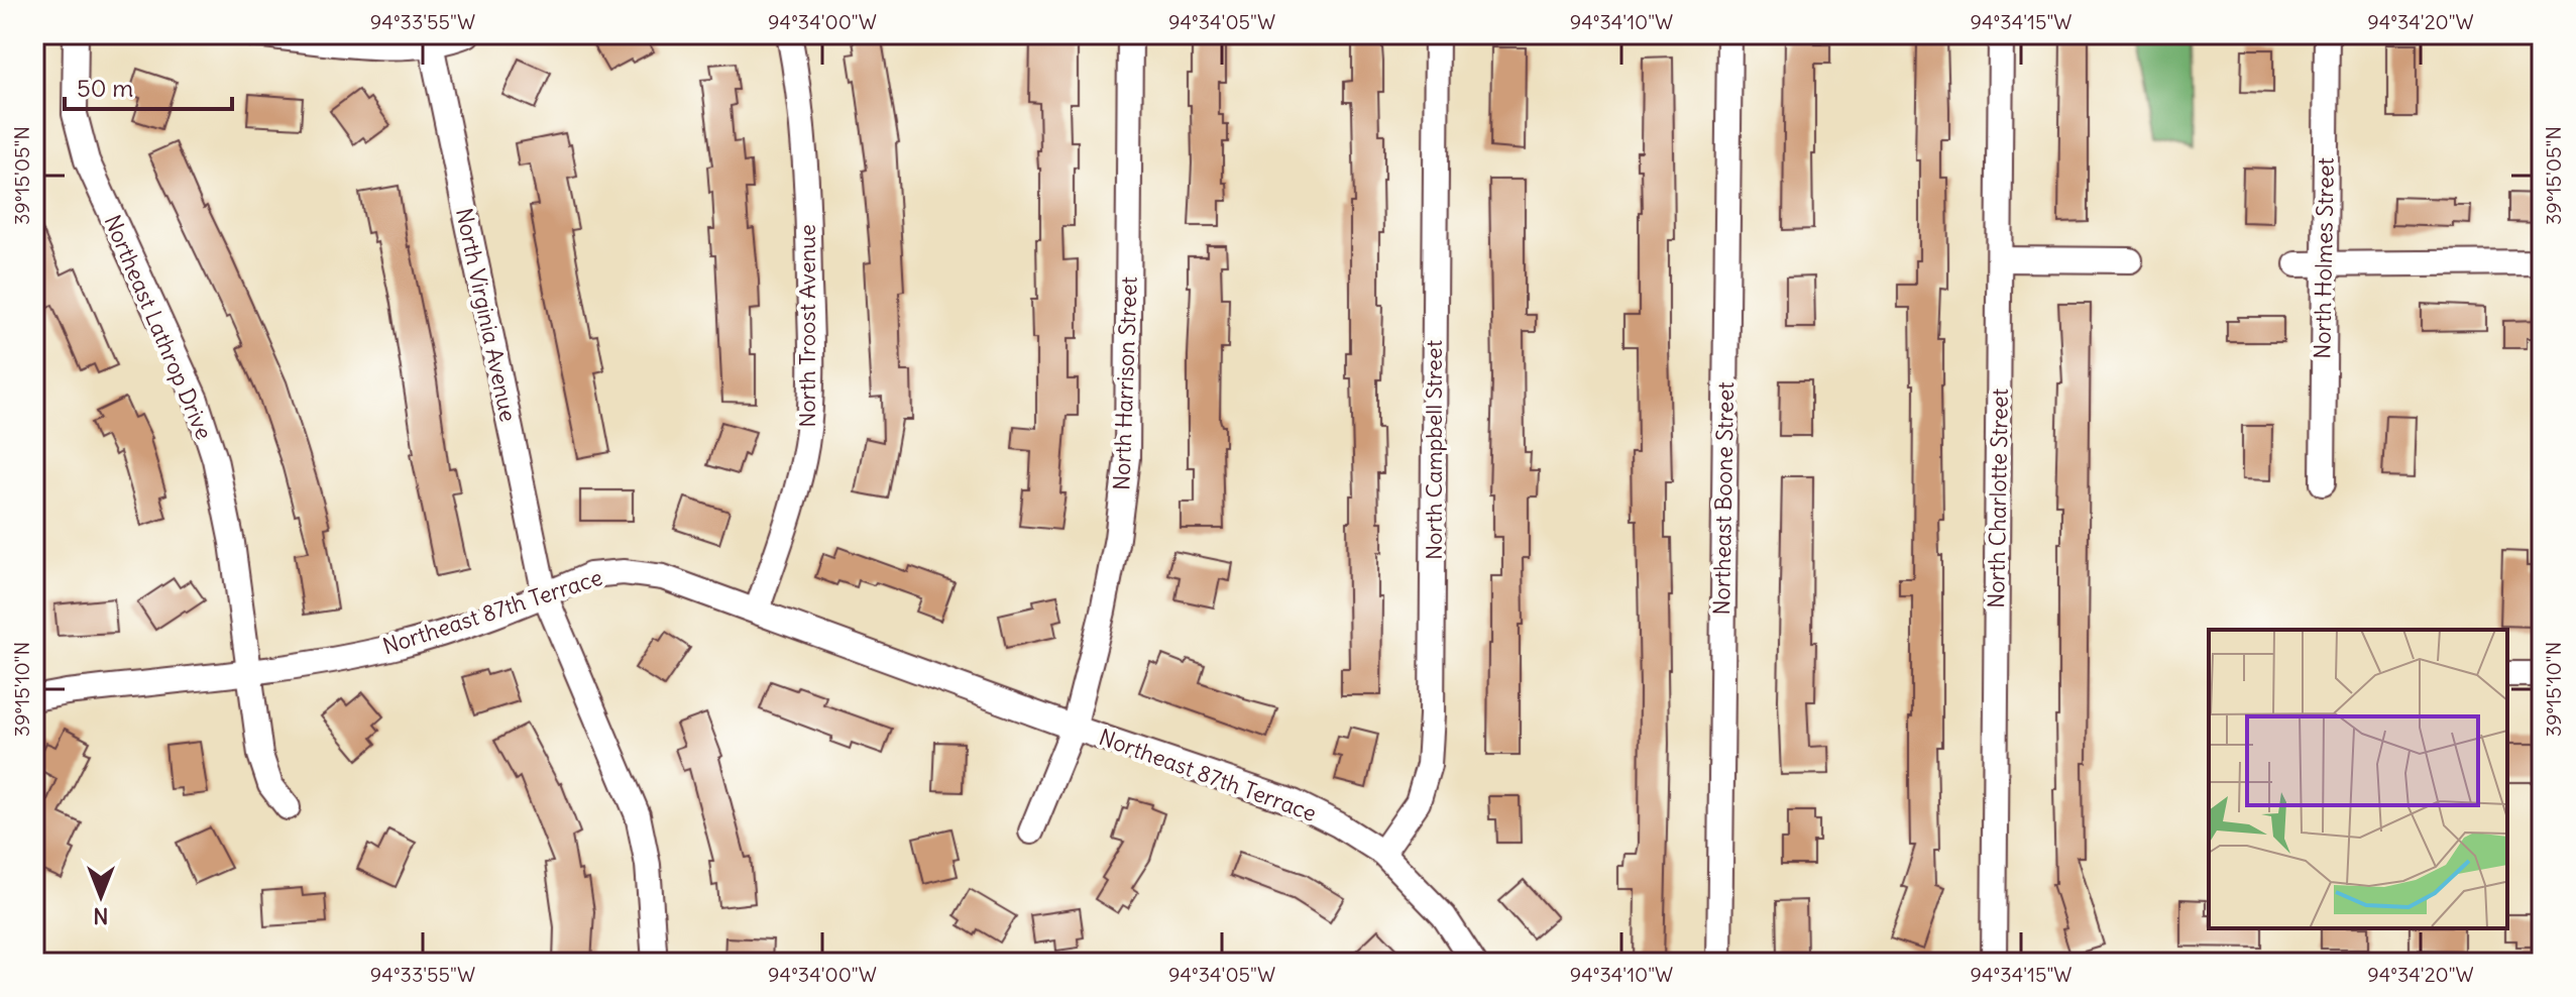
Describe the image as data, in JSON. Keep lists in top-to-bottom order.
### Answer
{
  "streets": {
    "street": [
      "North Holmes Street",
      "North Virginia Avenue",
      "North Troost Avenue",
      "Northeast Lathrop Drive",
      "North Harrison Street",
      "North Campbell Street",
      "Northeast Boone Street",
      "North Charlotte Street",
      "Northeast 87th Terrace"
    ]
  },
  "crossings": [
    ["North Virginia Avenue", "Northeast 87th Terrace"],
    ["North Troost Avenue", "Northeast 87th Terrace"],
    ["Northeast Lathrop Drive", "Northeast 87th Terrace"],
    ["North Harrison Street", "Northeast 87th Terrace"],
    ["North Campbell Street", "Northeast 87th Terrace"]
  ],
  "scale_bar": "50 m",
  "north": "bottom",
  "coordinates": [
    "94°33'55\"W",
    "94°34'00\"W",
    "94°34'05\"W",
    "94°34'10\"W",
    "94°34'15\"W",
    "94°34'20\"W",
    "39°15'05\"N",
    "39°15'10\"N"
  ]
}
